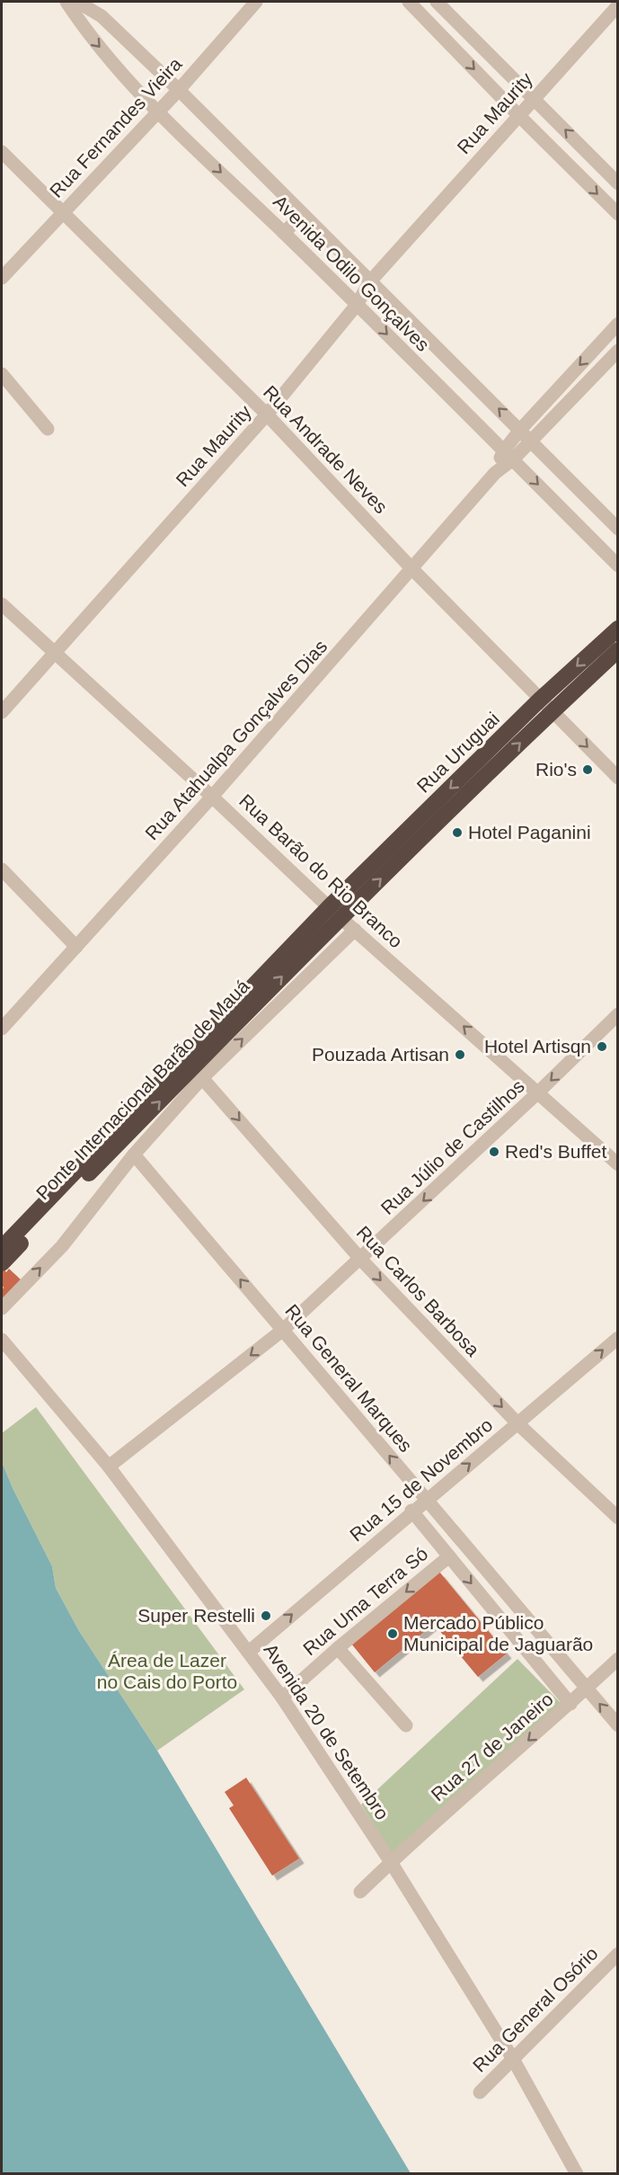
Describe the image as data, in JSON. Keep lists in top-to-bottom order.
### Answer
{
  "streets": {
    "highway": ["Rua Uruguai", "Ponte Internacional Barão de Mauá"],
    "street": [
      "Rua Maurity",
      "Rua Fernandes Vieira",
      "Avenida Odilo Gonçalves",
      "Rua Andrade Neves",
      "Rua Atahualpa Gonçalves Dias",
      "Rua Barão do Rio Branco",
      "Rua Júlio de Castilhos",
      "Rua Carlos Barbosa",
      "Rua General Marques",
      "Rua 15 de Novembro",
      "Rua Uma Terra Só",
      "Avenida 20 de Setembro",
      "Rua 27 de Janeiro",
      "Rua General Osório"
    ]
  },
  "crossings": [
    ["Rua Maurity", "Avenida Odilo Gonçalves"],
    ["Rua Maurity", "Rua Andrade Neves"],
    ["Rua Maurity", "Rua Barão do Rio Branco"],
    ["Rua Fernandes Vieira", "Avenida Odilo Gonçalves"],
    ["Rua Fernandes Vieira", "Rua Andrade Neves"],
    ["Avenida Odilo Gonçalves", "Rua Atahualpa Gonçalves Dias"],
    ["Rua Andrade Neves", "Rua Atahualpa Gonçalves Dias"],
    ["Rua Andrade Neves", "Rua Uruguai"],
    ["Rua Atahualpa Gonçalves Dias", "Rua Barão do Rio Branco"],
    ["Rua Uruguai", "Rua Barão do Rio Branco"],
    ["Rua Uruguai", "Ponte Internacional Barão de Mauá"],
    ["Rua Barão do Rio Branco", "Rua Júlio de Castilhos"],
    ["Rua Júlio de Castilhos", "Rua Carlos Barbosa"],
    ["Rua Júlio de Castilhos", "Rua General Marques"],
    ["Rua Júlio de Castilhos", "Avenida 20 de Setembro"],
    ["Rua Carlos Barbosa", "Rua 15 de Novembro"],
    ["Rua General Marques", "Rua 15 de Novembro"],
    ["Rua General Marques", "Rua 27 de Janeiro"],
    ["Rua 15 de Novembro", "Avenida 20 de Setembro"],
    ["Rua Uma Terra Só", "Avenida 20 de Setembro"],
    ["Avenida 20 de Setembro", "Rua 27 de Janeiro"],
    ["Avenida 20 de Setembro", "Rua General Osório"]
  ],
  "one_way": [
    "Rua Júlio de Castilhos",
    "Rua Carlos Barbosa",
    "Rua General Marques",
    "Rua 15 de Novembro",
    "Rua Uma Terra Só",
    "Rua 27 de Janeiro"
  ],
  "parks": ["Área de Lazer no Cais do Porto"],
  "places": [
    "Rio's",
    "Hotel Paganini",
    "Hotel Artisqn",
    "Pouzada Artisan",
    "Red's Buffet",
    "Super Restelli",
    "Mercado Público Municipal de Jaguarão"
  ]
}
